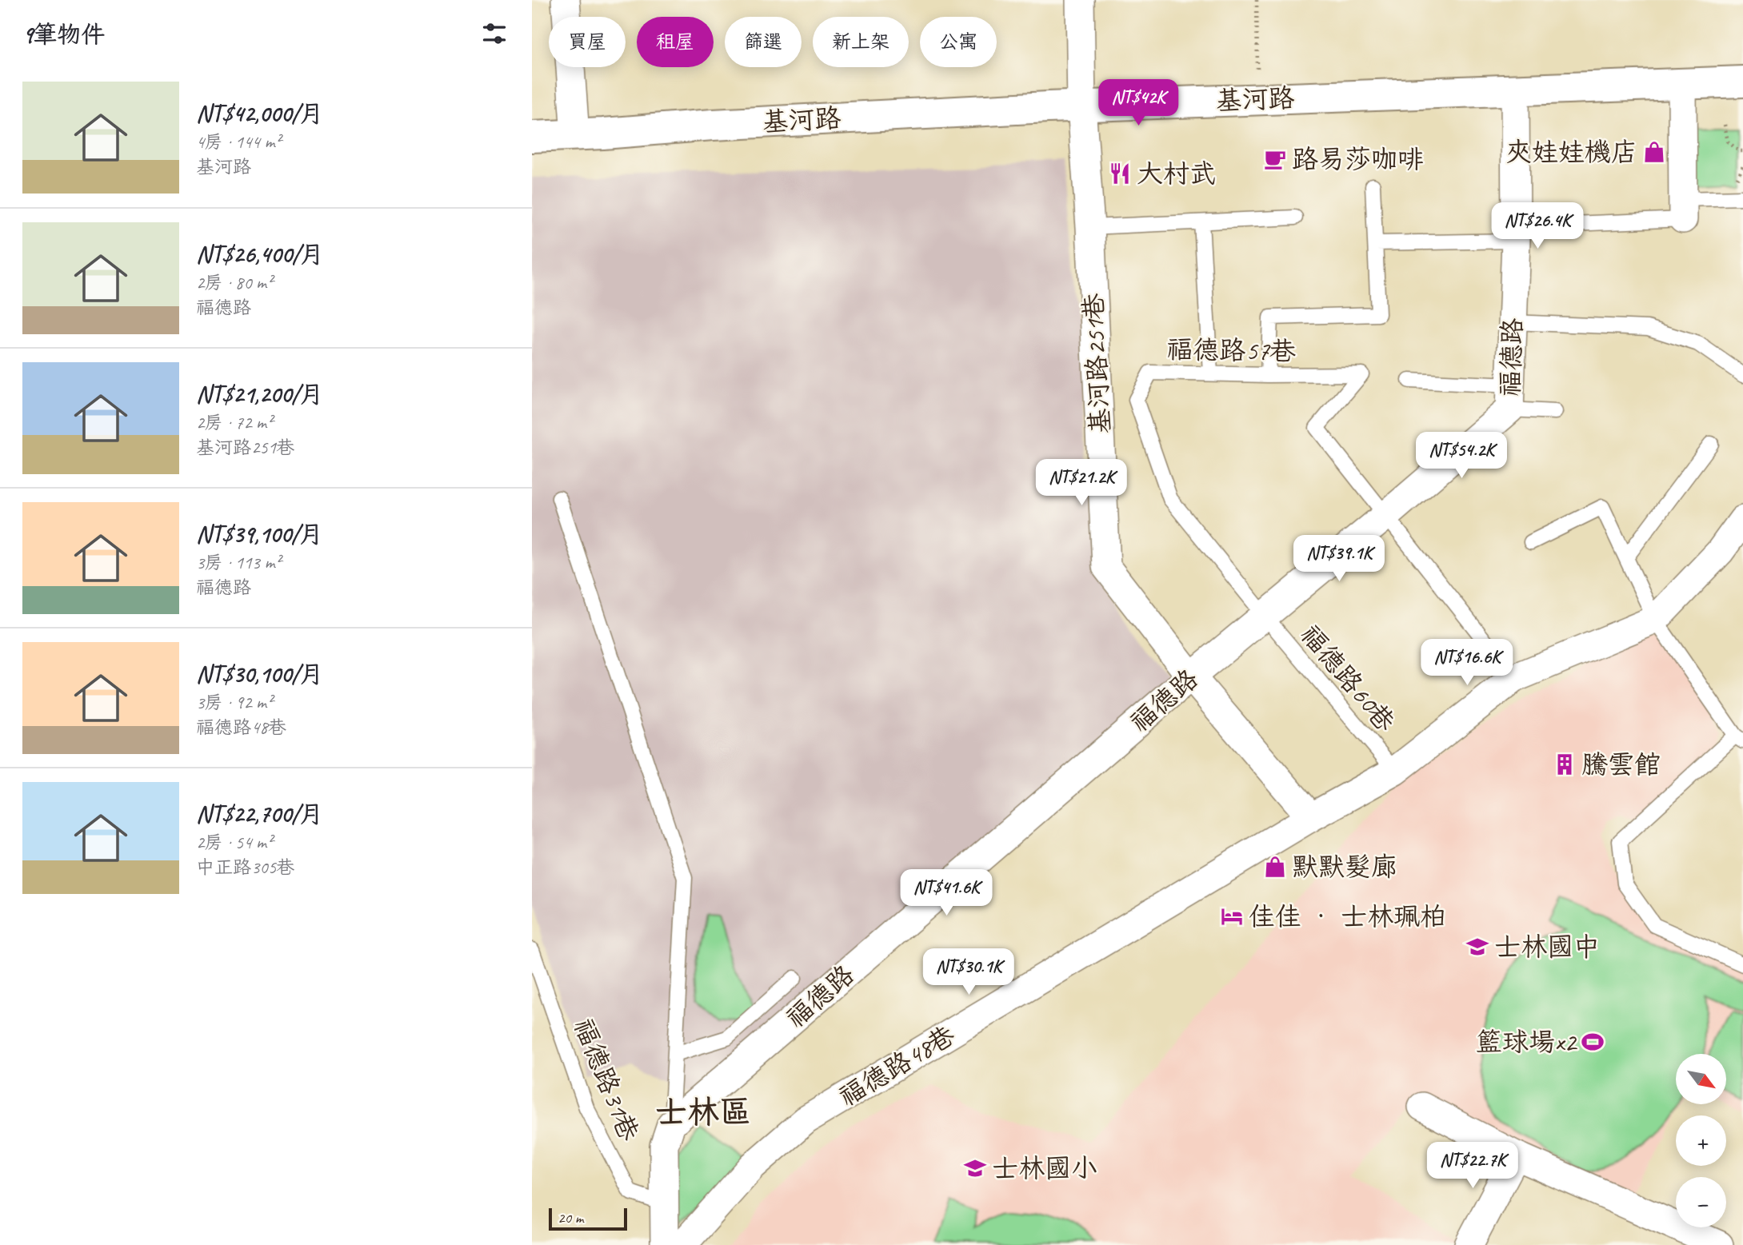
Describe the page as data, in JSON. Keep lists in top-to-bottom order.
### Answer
{
  "streets": {
    "street": [
      "基河路",
      "福德路",
      "基河路251巷",
      "福德路48巷"
    ],
    "lane": ["福德路57巷", "福德路60巷", "福德路31巷"]
  },
  "crossings": [
    ["基河路", "福德路"],
    ["基河路", "基河路251巷"],
    ["福德路57巷", "福德路"],
    ["福德路57巷", "福德路60巷"],
    ["福德路", "基河路251巷"],
    ["福德路", "福德路60巷"],
    ["基河路251巷", "福德路48巷"]
  ],
  "districts": ["士林區"],
  "places": {
    "shop": ["夾娃娃機店", "默默髮廊"],
    "cafe": ["路易莎咖啡"],
    "restaurant": ["大村武"],
    "building": ["騰雲館"],
    "hotel": ["佳佳 ‧ 士林珮柏"],
    "school or university": ["士林國中", "士林國小"],
    "sports": ["籃球場x2"]
  },
  "scale_bar": "20 m",
  "north": "bottom right",
  "page": {
    "heading": "9筆物件",
    "chip": [
      "買屋",
      "租屋",
      "篩選",
      "新上架",
      "公寓"
    ],
    "list": [
      {
        "name": "NT$42,000/月",
        "note": "4房 · 144 m² · 基河路"
      },
      {
        "name": "NT$26,400/月",
        "note": "2房 · 80 m² · 福德路"
      },
      {
        "name": "NT$21,200/月",
        "note": "2房 · 72 m² · 基河路251巷"
      },
      {
        "name": "NT$39,100/月",
        "note": "3房 · 113 m² · 福德路"
      },
      {
        "name": "NT$30,100/月",
        "note": "3房 · 92 m² · 福德路48巷"
      },
      {
        "name": "NT$22,700/月",
        "note": "2房 · 54 m² · 中正路305巷"
      }
    ],
    "price": [
      "NT$42K",
      "NT$26.4K",
      "NT$54.2K",
      "NT$21.2K",
      "NT$39.1K",
      "NT$16.6K",
      "NT$41.6K",
      "NT$30.1K",
      "NT$22.7K"
    ],
    "map_buttons": ["+", "−"],
    "scale": "20 m"
  }
}
